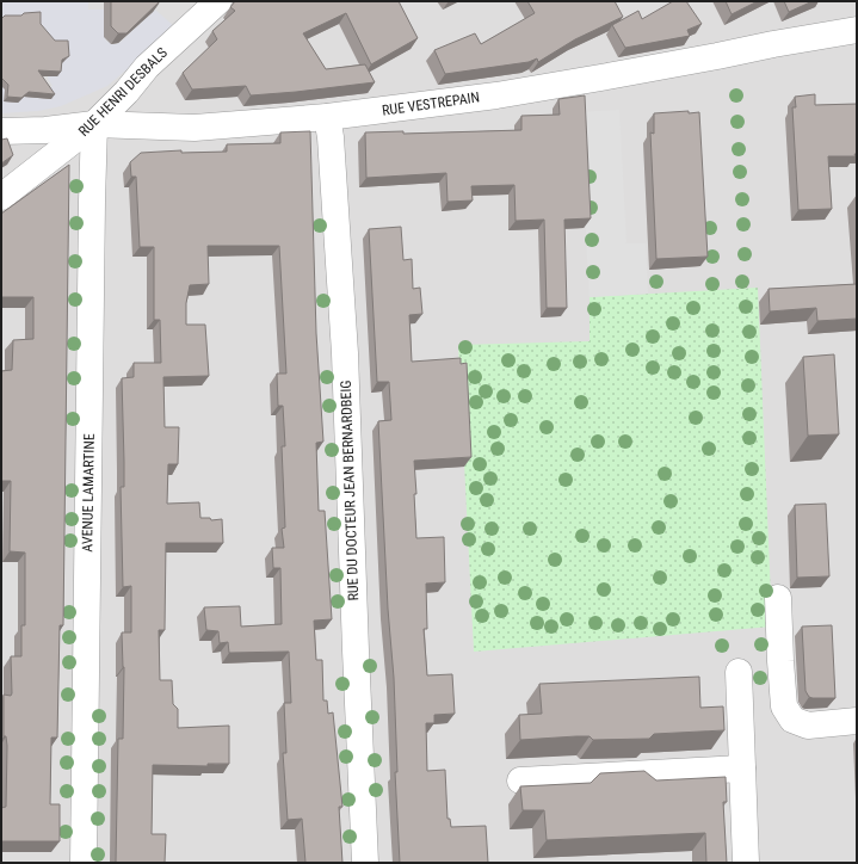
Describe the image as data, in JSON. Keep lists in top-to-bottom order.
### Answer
{
  "streets": {
    "street": [
      "RUE HENRI DESBALS",
      "RUE VESTREPAIN",
      "RUE DU DOCTEUR JEAN BERNARDBEIG",
      "AVENUE LAMARTINE"
    ]
  },
  "crossings": [
    ["RUE HENRI DESBALS", "RUE VESTREPAIN"],
    ["RUE HENRI DESBALS", "AVENUE LAMARTINE"],
    ["RUE VESTREPAIN", "RUE DU DOCTEUR JEAN BERNARDBEIG"],
    ["RUE VESTREPAIN", "AVENUE LAMARTINE"]
  ]
}
